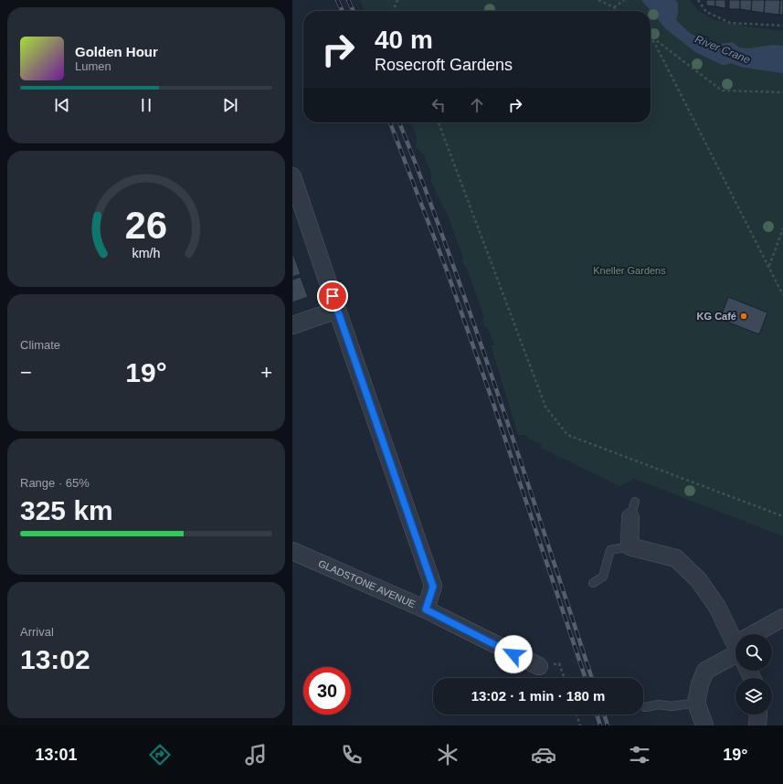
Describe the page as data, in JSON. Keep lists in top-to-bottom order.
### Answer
{
  "streets": {
    "street": ["GLADSTONE AVENUE"]
  },
  "water": ["River Crane"],
  "parks": ["Kneller Gardens"],
  "places": ["KG Café"],
  "page": {
    "turn": ["40 m", "Rosecroft Gardens"],
    "song": ["Golden Hour", "Lumen"],
    "tile": [
      "Climate",
      ["Range · 65%", "325 km"],
      ["Arrival", "13:02"]
    ],
    "heat": ["−", "19°", "+"],
    "limit": "30",
    "trip": "13:02 · 1 min · 180 m",
    "tabs": ["13:01", "19°"],
    "gauge": ["26", "km/h"]
  }
}
